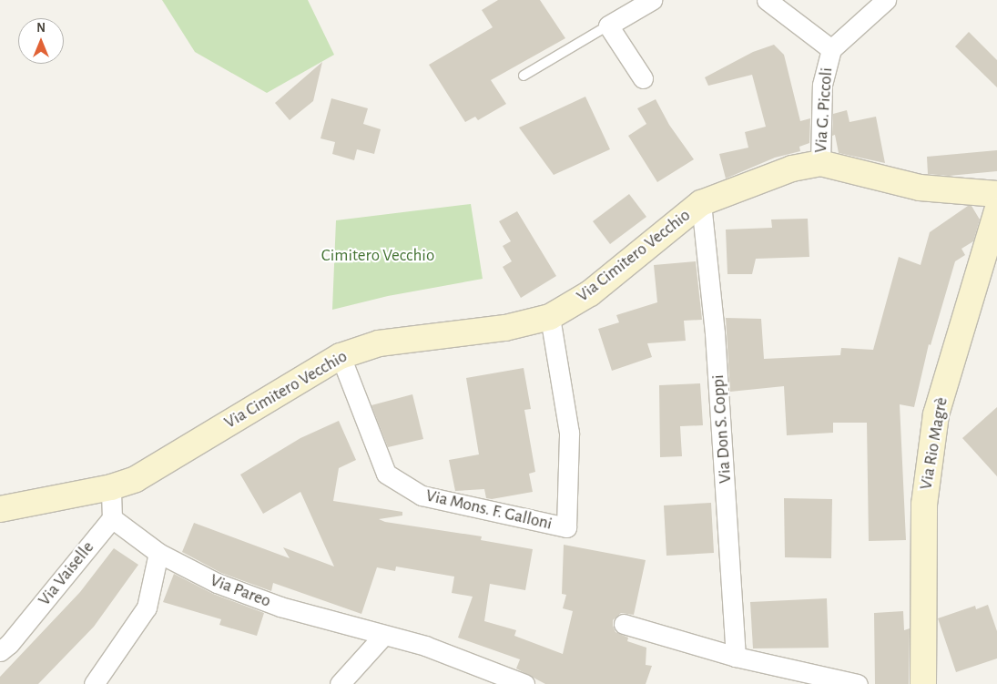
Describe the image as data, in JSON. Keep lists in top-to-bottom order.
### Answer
{
  "streets": {
    "street": [
      "Via G. Piccoli",
      "Via Cimitero Vecchio",
      "Via Don S. Coppi",
      "Via Rio Magrè",
      "Via Mons. F. Galloni",
      "Via Vaiselle",
      "Via Pareo"
    ]
  },
  "crossings": [
    ["Via G. Piccoli", "Via Cimitero Vecchio"],
    ["Via Cimitero Vecchio", "Via Don S. Coppi"],
    ["Via Cimitero Vecchio", "Via Mons. F. Galloni"],
    ["Via Vaiselle", "Via Pareo"]
  ],
  "parks": ["Cimitero Vecchio"],
  "north": "top"
}
